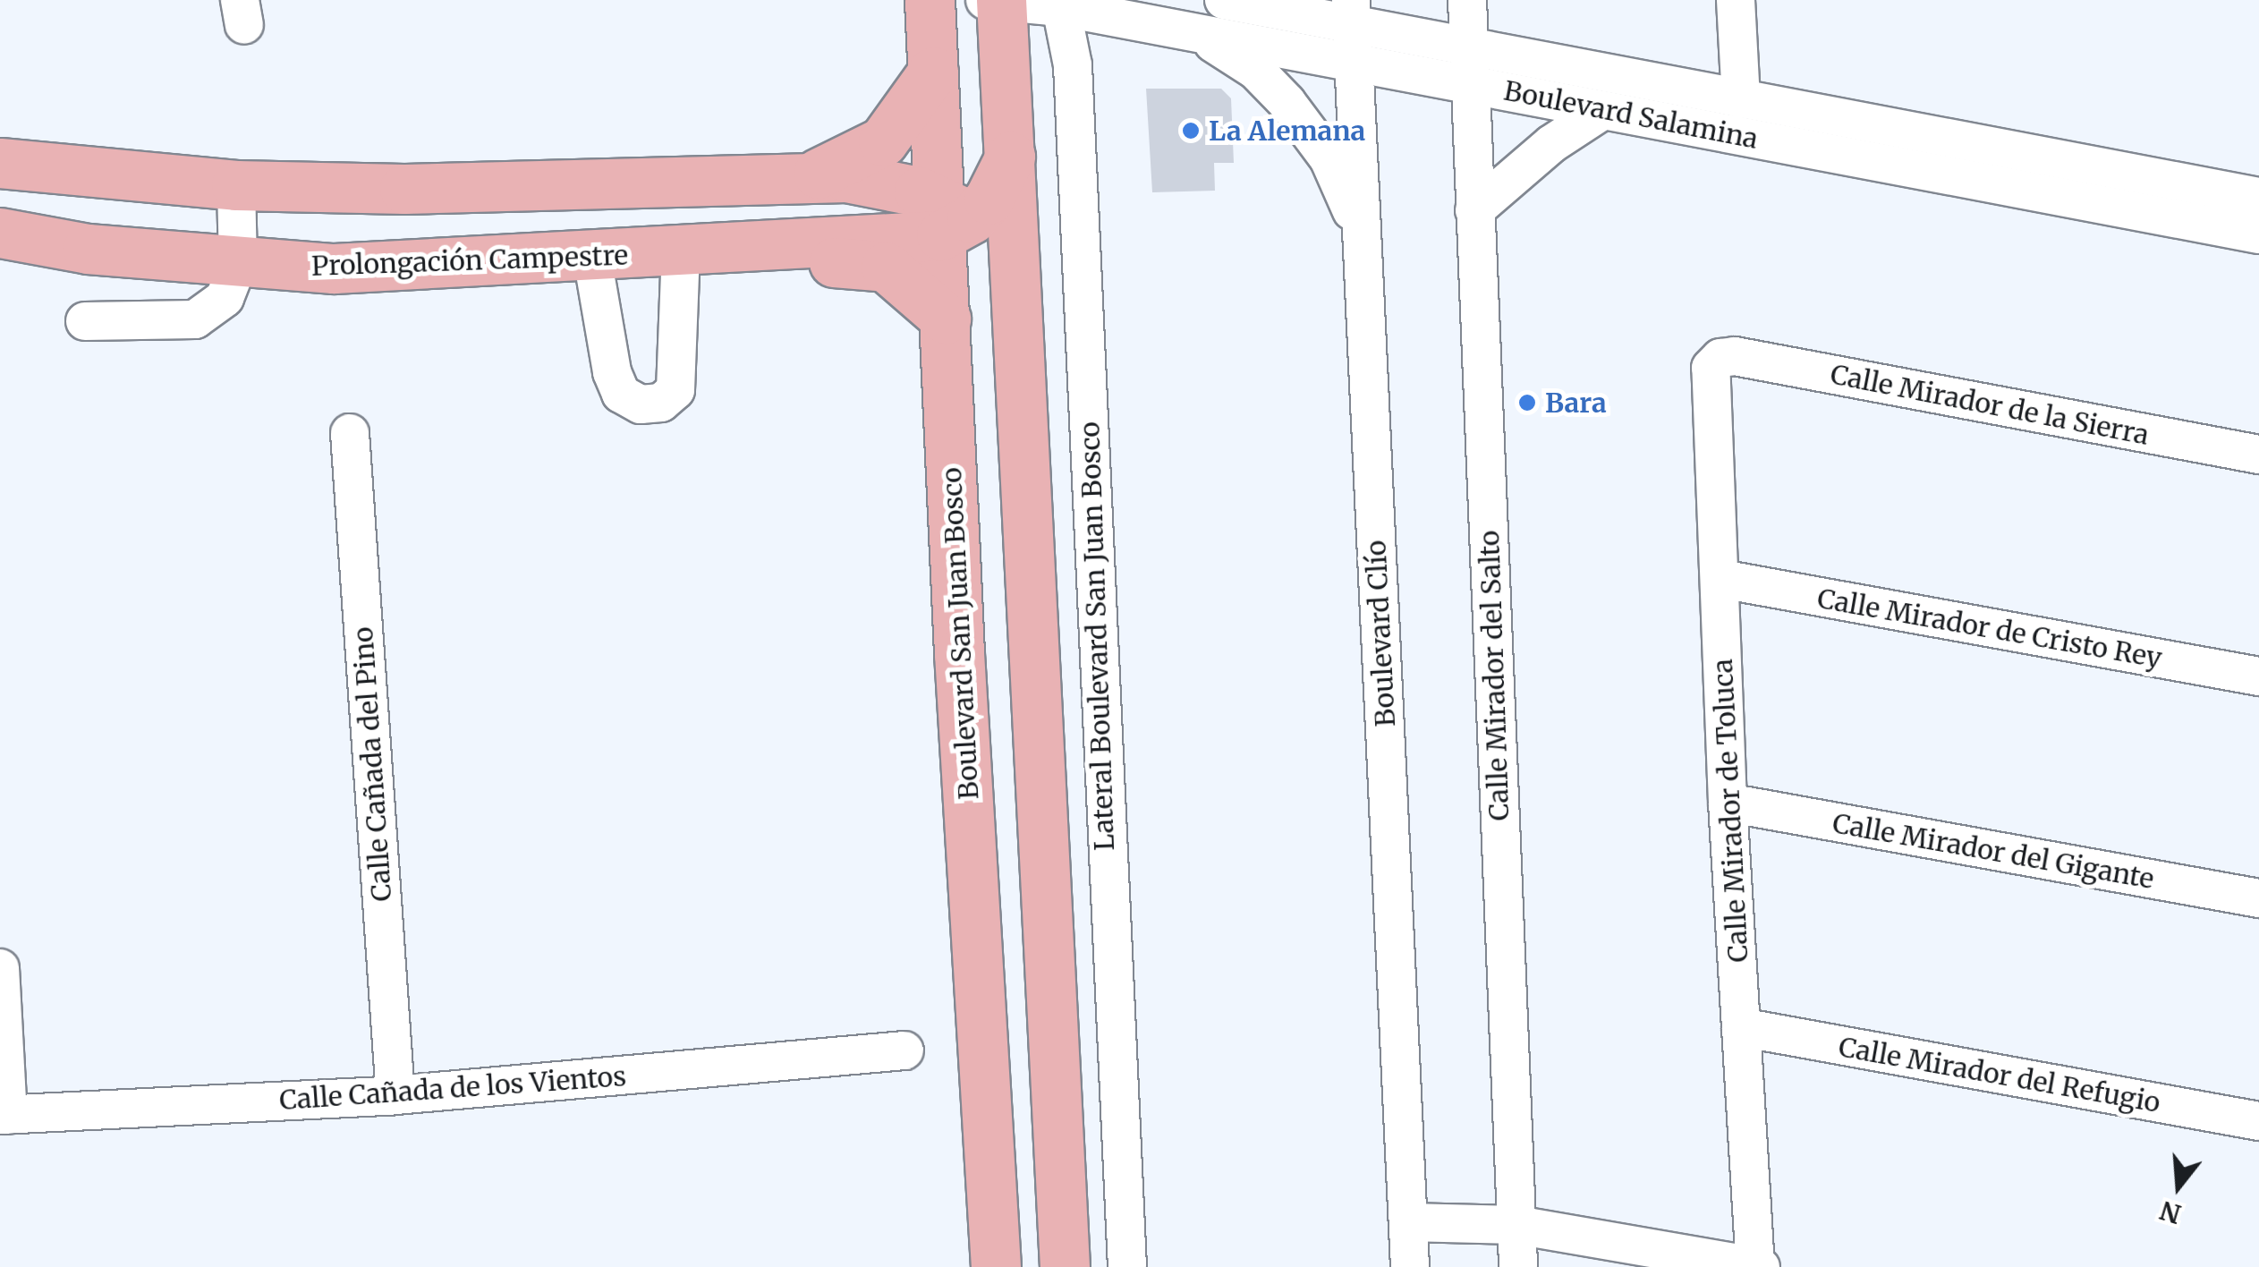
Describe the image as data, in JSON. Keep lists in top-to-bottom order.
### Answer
{
  "streets": {
    "main road": ["Prolongación Campestre", "Boulevard San Juan Bosco"],
    "street": [
      "Boulevard Salamina",
      "Calle Mirador de la Sierra",
      "Calle Mirador de Cristo Rey",
      "Boulevard Clío",
      "Lateral Boulevard San Juan Bosco",
      "Calle Mirador del Salto",
      "Calle Cañada del Pino",
      "Calle Mirador de Toluca",
      "Calle Mirador del Gigante",
      "Calle Mirador del Refugio",
      "Calle Cañada de los Vientos"
    ]
  },
  "crossings": [
    ["Boulevard Salamina", "Boulevard Clío"],
    ["Boulevard Salamina", "Lateral Boulevard San Juan Bosco"],
    ["Boulevard Salamina", "Calle Mirador del Salto"],
    ["Prolongación Campestre", "Boulevard San Juan Bosco"],
    ["Calle Mirador de la Sierra", "Calle Mirador de Toluca"],
    ["Calle Mirador de Cristo Rey", "Calle Mirador de Toluca"],
    ["Calle Cañada del Pino", "Calle Cañada de los Vientos"],
    ["Calle Mirador de Toluca", "Calle Mirador del Gigante"],
    ["Calle Mirador de Toluca", "Calle Mirador del Refugio"]
  ],
  "places": ["La Alemana", "Bara"],
  "north": "bottom"
}
